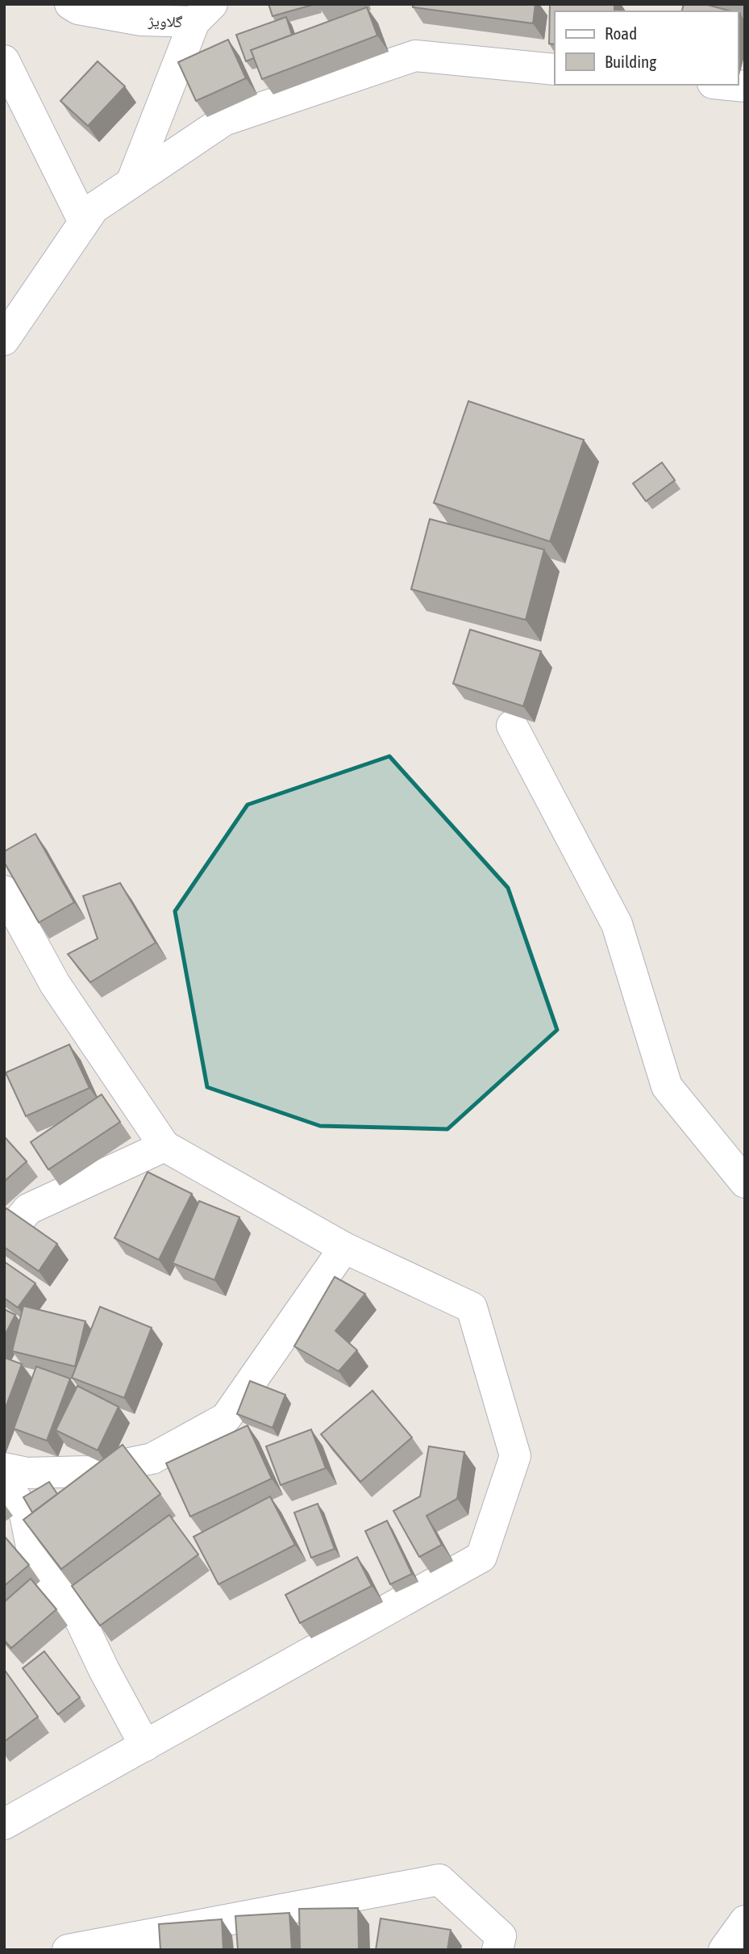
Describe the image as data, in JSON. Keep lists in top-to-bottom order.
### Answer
{
  "streets": {
    "street": ["گلاویژ"]
  },
  "legend": ["Road", "Building"]
}
